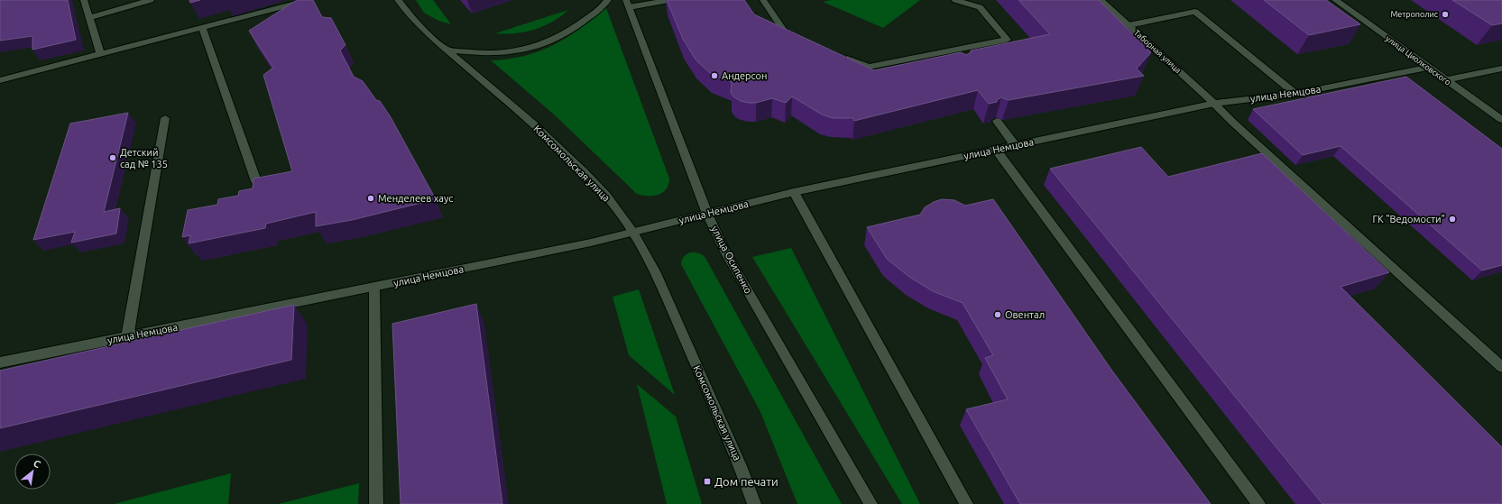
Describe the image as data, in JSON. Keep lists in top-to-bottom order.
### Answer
{
  "streets": {
    "street": [
      "Таборная улица",
      "улица Циолковского",
      "улица Немцова",
      "Комсомольская улица",
      "улица Осипенко"
    ]
  },
  "crossings": [
    ["Таборная улица", "улица Немцова"],
    ["улица Циолковского", "улица Немцова"],
    ["улица Немцова", "Комсомольская улица"],
    ["улица Немцова", "улица Осипенко"]
  ],
  "places": {
    "other": [
      "Метрополис",
      "Андерсон",
      "Детский сад № 135",
      "Менделеев хаус",
      "ГК \"Ведомости\"",
      "Овентал"
    ],
    "transit": ["Дом печати"]
  },
  "north": "top right"
}
